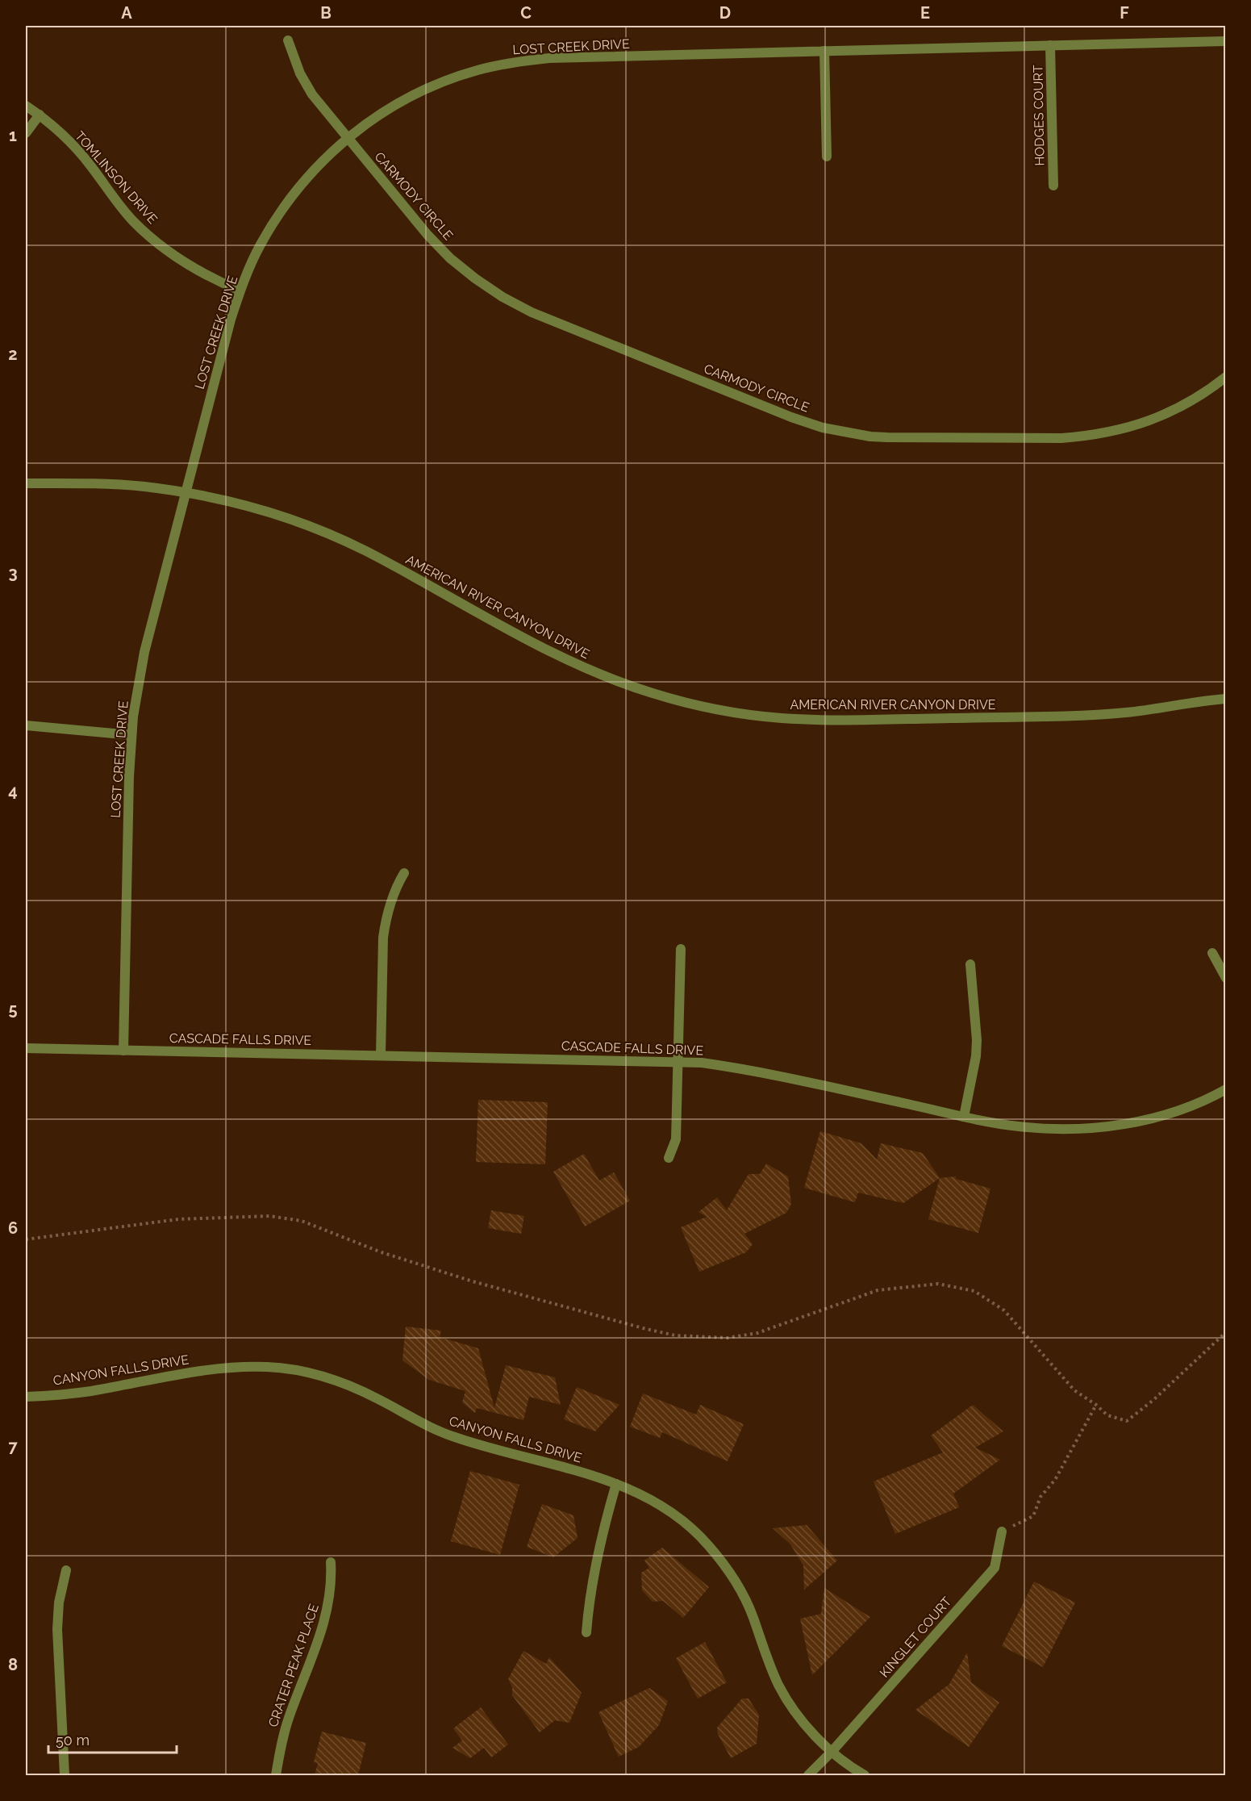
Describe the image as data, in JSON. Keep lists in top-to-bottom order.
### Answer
{
  "streets": {
    "street": [
      "LOST CREEK DRIVE",
      "HODGES COURT",
      "TOMLINSON DRIVE",
      "CARMODY CIRCLE",
      "AMERICAN RIVER CANYON DRIVE",
      "CASCADE FALLS DRIVE",
      "CANYON FALLS DRIVE",
      "KINGLET COURT",
      "CRATER PEAK PLACE"
    ]
  },
  "crossings": [
    ["LOST CREEK DRIVE", "HODGES COURT"],
    ["LOST CREEK DRIVE", "TOMLINSON DRIVE"],
    ["LOST CREEK DRIVE", "CARMODY CIRCLE"],
    ["LOST CREEK DRIVE", "AMERICAN RIVER CANYON DRIVE"],
    ["LOST CREEK DRIVE", "CASCADE FALLS DRIVE"],
    ["CANYON FALLS DRIVE", "KINGLET COURT"]
  ],
  "scale_bar": "50 m",
  "grid": {
    "columns": [
      "A",
      "B",
      "C",
      "D",
      "E",
      "F"
    ],
    "rows": [
      "1",
      "2",
      "3",
      "4",
      "5",
      "6",
      "7",
      "8"
    ]
  }
}
